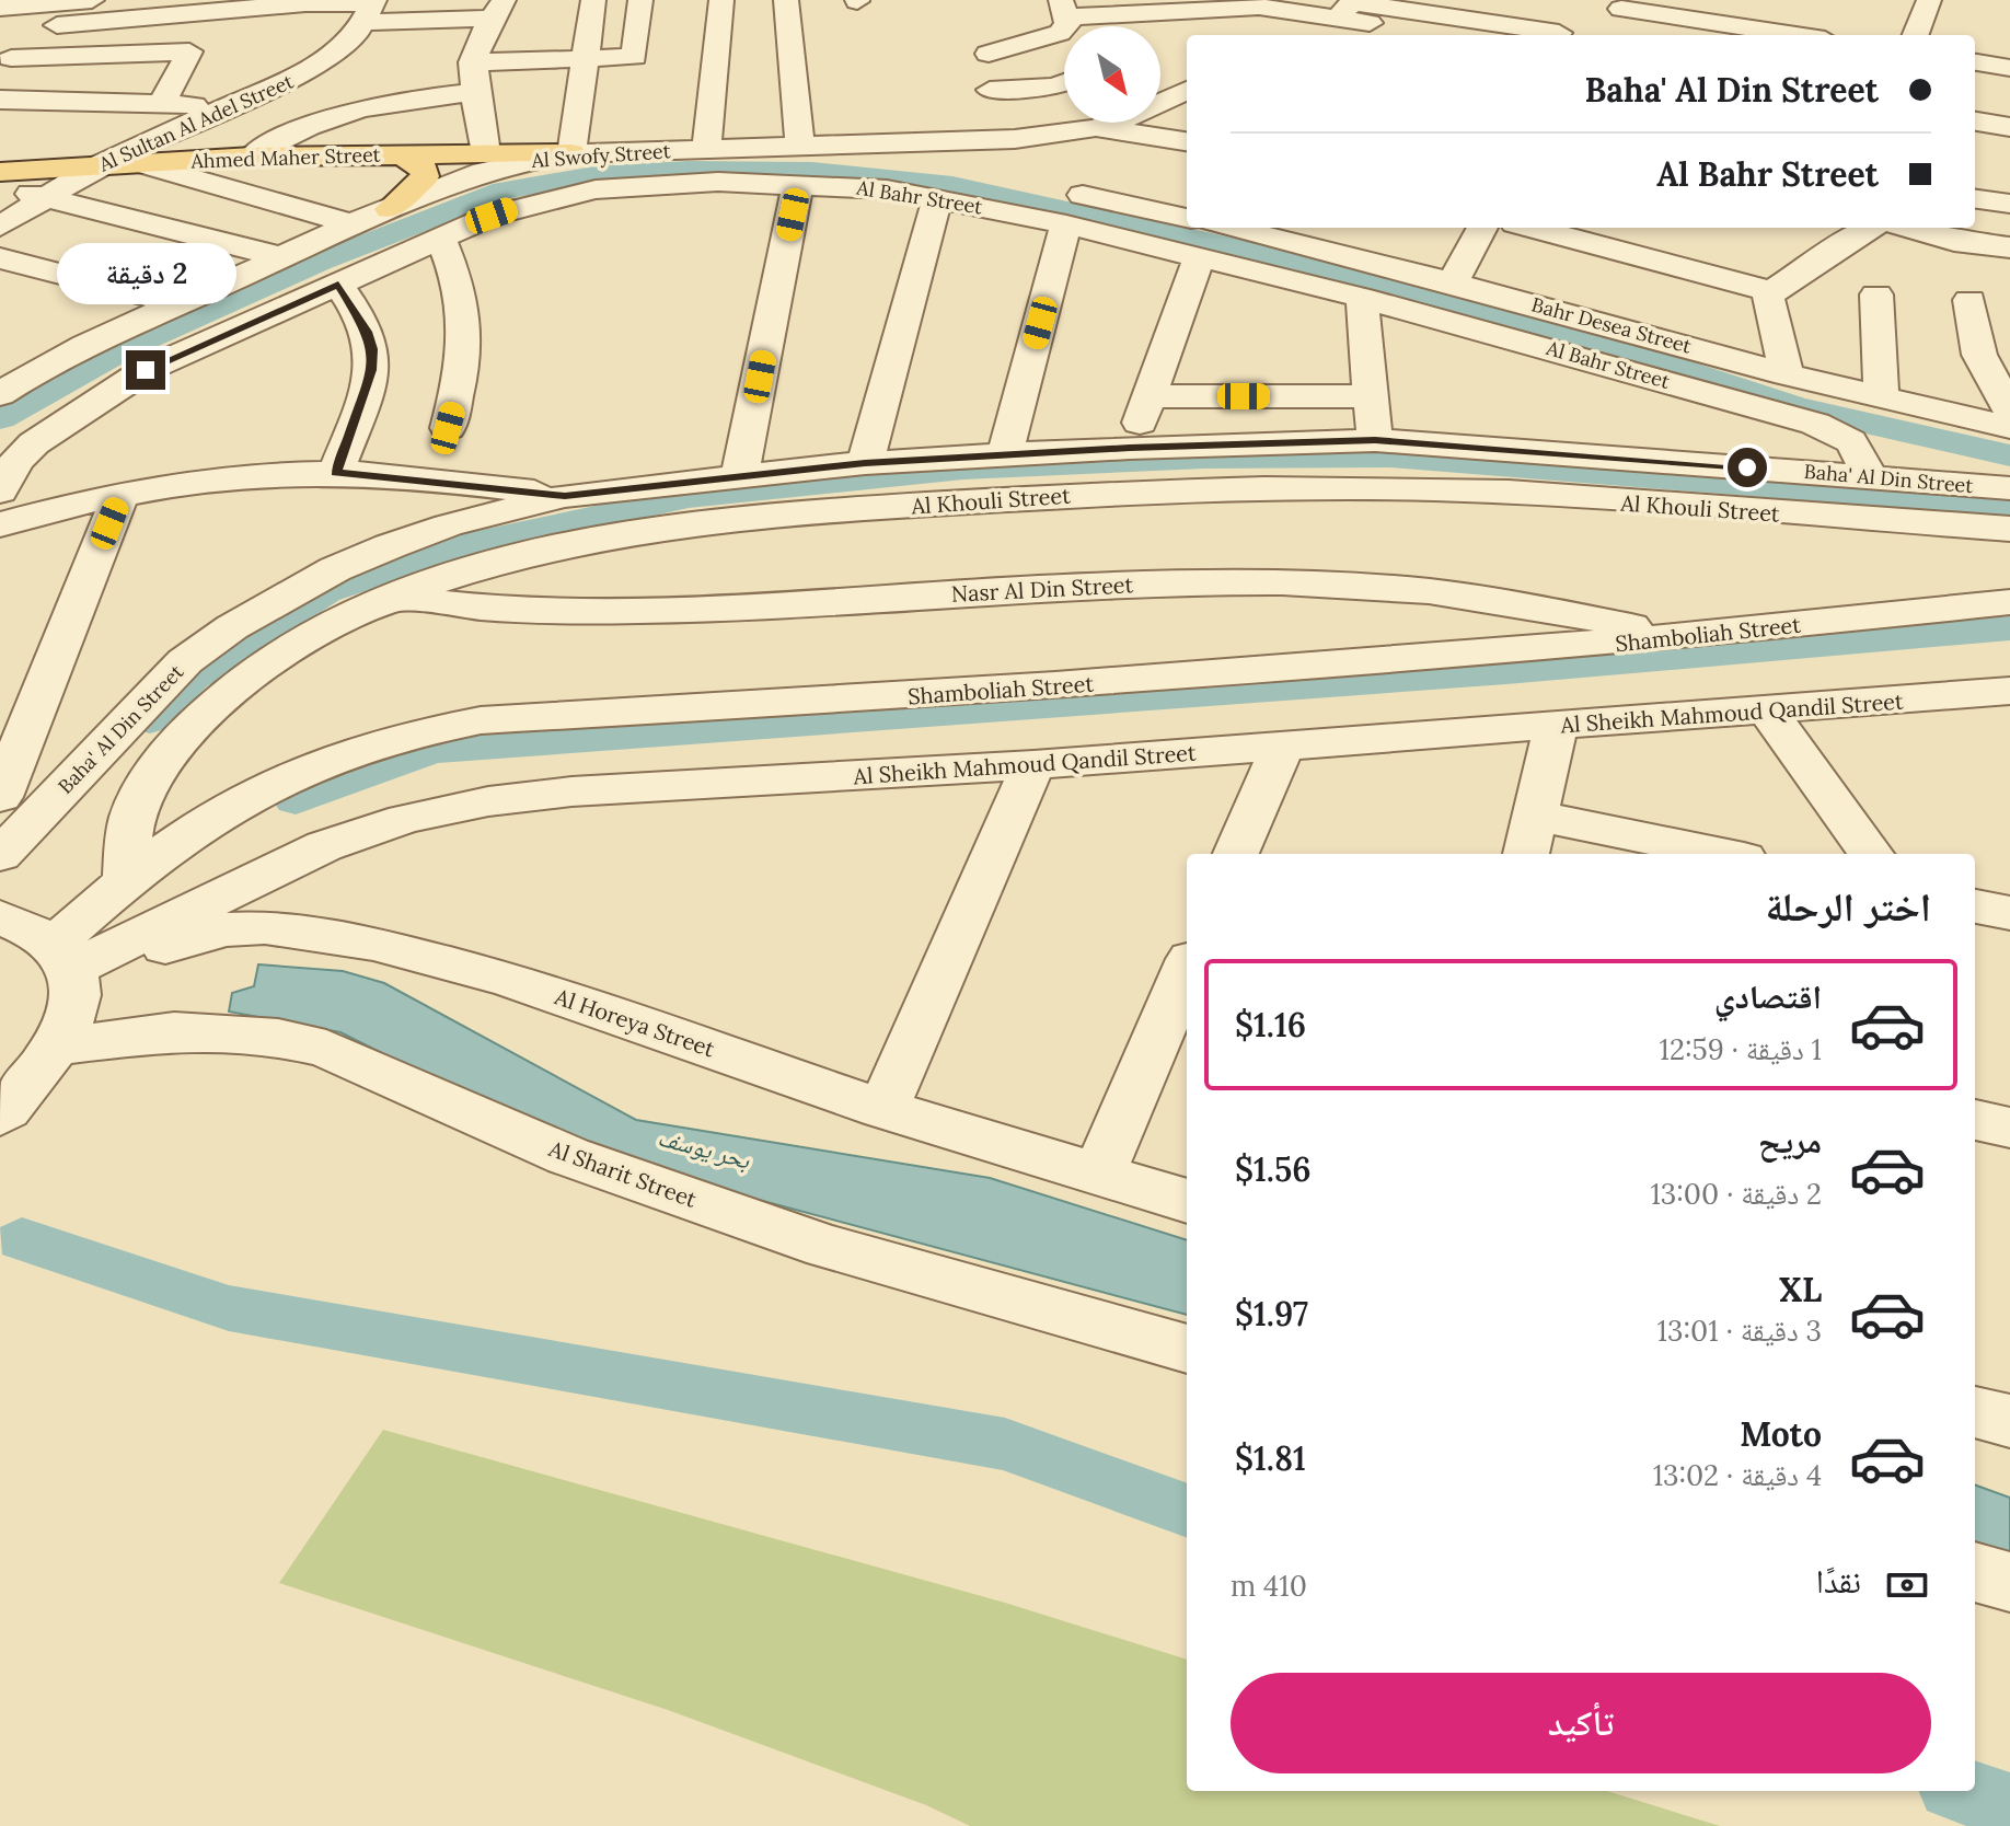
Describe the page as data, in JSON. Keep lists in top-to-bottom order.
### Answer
{
  "streets": {
    "main road": ["Ahmed Maher Street"],
    "street": [
      "Al Sultan Al Adel Street",
      "Al Swofy Street",
      "Al Bahr Street",
      "Bahr Desea Street",
      "Baha' Al Din Street",
      "Al Khouli Street",
      "Nasr Al Din Street",
      "Shamboliah Street",
      "Al Sheikh Mahmoud Qandil Street",
      "Al Horeya Street",
      "Al Sharit Street"
    ]
  },
  "crossings": [
    ["Al Sultan Al Adel Street", "Ahmed Maher Street"],
    ["Al Swofy Street", "Ahmed Maher Street"],
    ["Al Bahr Street", "Baha' Al Din Street"],
    ["Al Khouli Street", "Nasr Al Din Street"],
    ["Al Khouli Street", "Shamboliah Street"],
    ["Nasr Al Din Street", "Shamboliah Street"],
    ["Shamboliah Street", "Al Sheikh Mahmoud Qandil Street"],
    ["Shamboliah Street", "Al Horeya Street"],
    ["Al Sheikh Mahmoud Qandil Street", "Al Horeya Street"]
  ],
  "water": ["بحر يوسف"],
  "north": "bottom right",
  "page": {
    "banner": ["Baha' Al Din Street", "Al Bahr Street"],
    "bubble": "2 دقيقة",
    "heading": "اختر الرحلة",
    "list": [
      {
        "name": "اقتصادي",
        "note": "1 دقيقة · 12:59",
        "value": "$1.16"
      },
      {
        "name": "مريح",
        "note": "2 دقيقة · 13:00",
        "value": "$1.56"
      },
      {
        "name": "XL",
        "note": "3 دقيقة · 13:01",
        "value": "$1.97"
      },
      {
        "name": "Moto",
        "note": "4 دقيقة · 13:02",
        "value": "$1.81"
      }
    ],
    "pay": ["نقدًا", "410 m"],
    "buttons": "تأكيد"
  }
}
